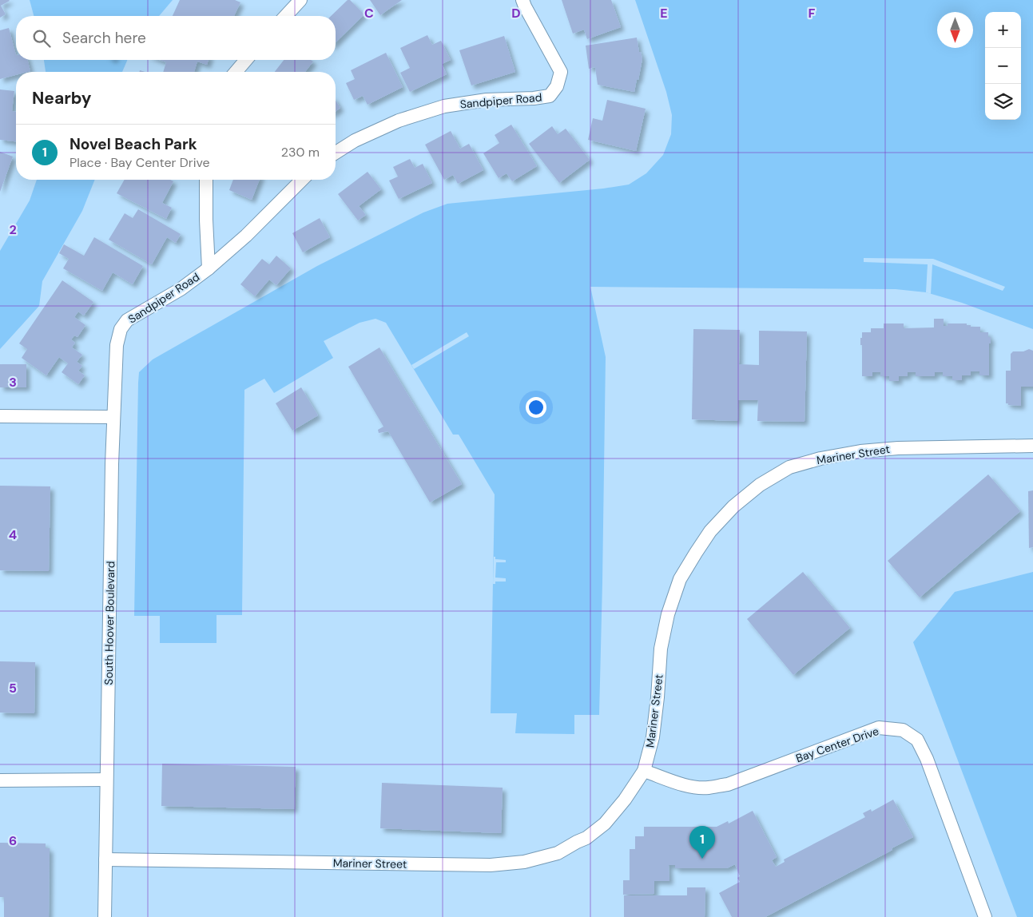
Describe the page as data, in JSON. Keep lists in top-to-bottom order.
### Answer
{
  "streets": {
    "street": [
      "Sandpiper Road",
      "Mariner Street",
      "South Hoover Boulevard",
      "Bay Center Drive"
    ]
  },
  "crossings": [
    ["Sandpiper Road", "South Hoover Boulevard"],
    ["Mariner Street", "South Hoover Boulevard"],
    ["Mariner Street", "Bay Center Drive"]
  ],
  "north": "bottom",
  "page": {
    "map_buttons": ["+", "−"],
    "search": "Search here",
    "heading": "Nearby",
    "list": [
      {
        "mark": "1",
        "name": "Novel Beach Park",
        "note": "Place · Bay Center Drive",
        "value": "230 m"
      }
    ],
    "pins": "1"
  },
  "grid": {
    "columns": [
      "C",
      "D",
      "E",
      "F"
    ],
    "rows": [
      "2",
      "3",
      "4",
      "5",
      "6"
    ]
  }
}
